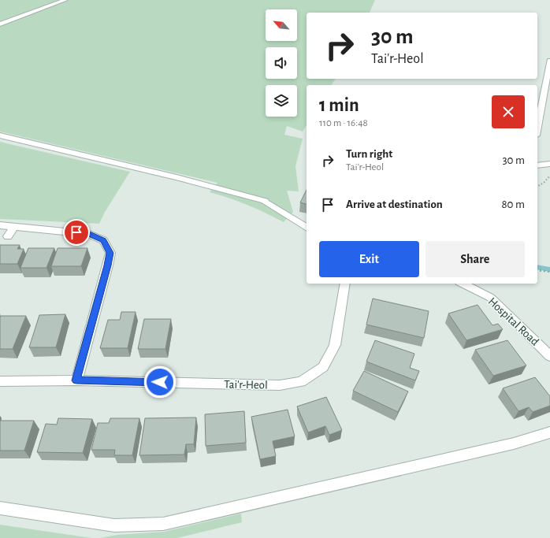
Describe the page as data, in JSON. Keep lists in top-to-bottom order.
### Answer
{
  "streets": {
    "street": ["Hospital Road", "Tai'r-Heol"]
  },
  "north": "top left",
  "page": {
    "turn": ["30 m", "Tai'r-Heol"],
    "heading": ["1 min", "110 m · 16:48"],
    "list": [
      {
        "name": "Turn right",
        "note": "Tai'r-Heol",
        "value": "30 m"
      },
      {
        "name": "Arrive at destination",
        "value": "80 m"
      }
    ],
    "buttons": ["Exit", "Share"]
  }
}
